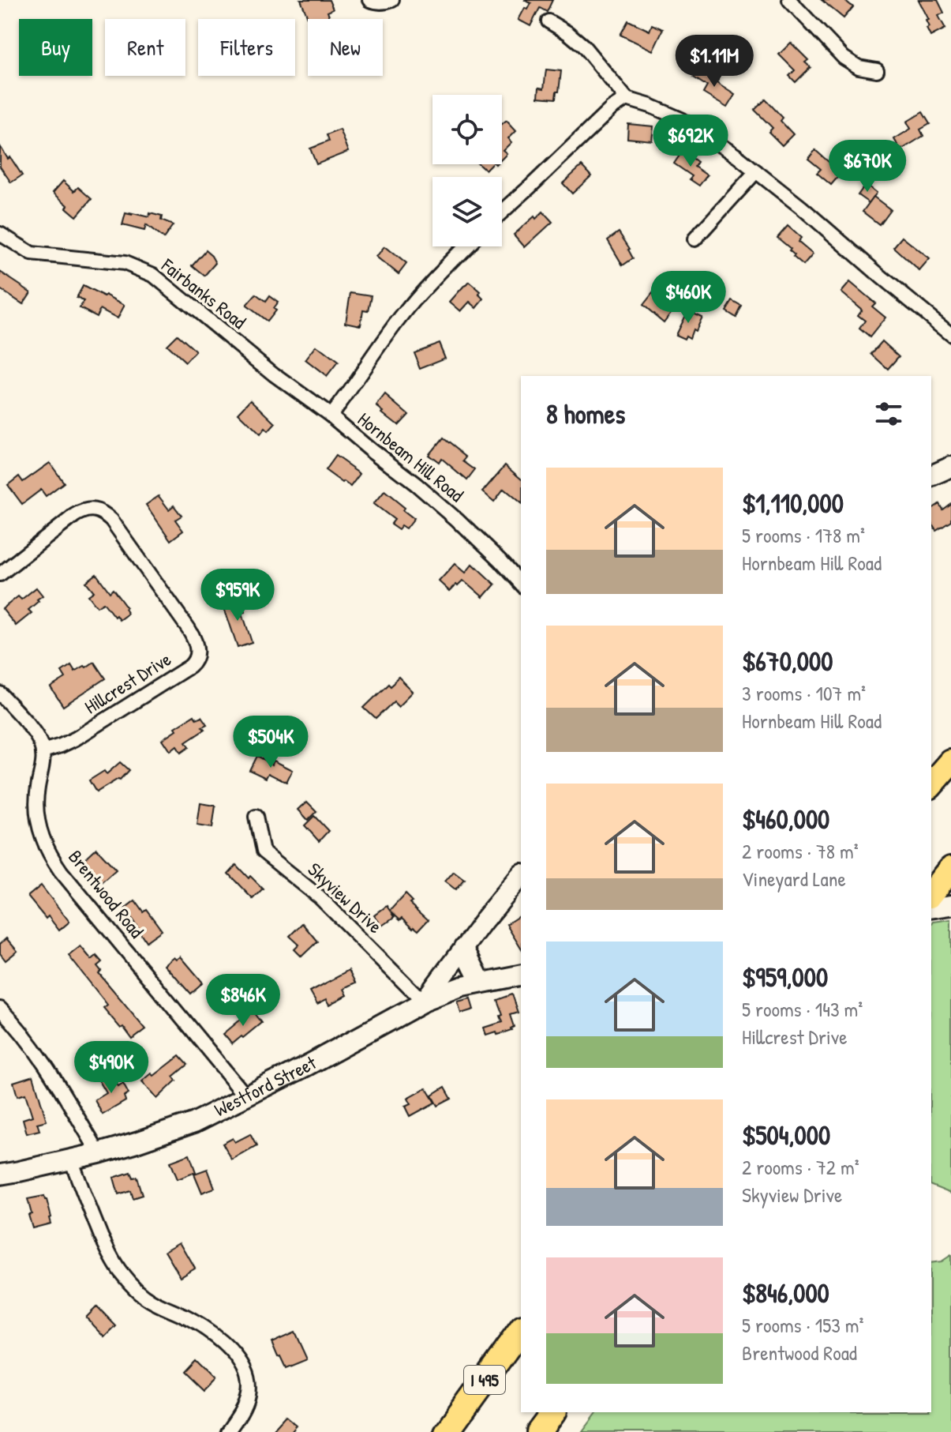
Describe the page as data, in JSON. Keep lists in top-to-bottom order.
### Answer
{
  "streets": {
    "highway": ["I 495"],
    "main road": ["Westford Street"],
    "street": [
      "Fairbanks Road",
      "Hornbeam Hill Road",
      "Hillcrest Drive",
      "Brentwood Road",
      "Skyview Drive"
    ]
  },
  "crossings": [
    ["Fairbanks Road", "Hornbeam Hill Road"],
    ["Hillcrest Drive", "Brentwood Road"],
    ["Brentwood Road", "Westford Street"],
    ["Skyview Drive", "Westford Street"]
  ],
  "page": {
    "chip": [
      "Buy",
      "Rent",
      "Filters",
      "New"
    ],
    "price": [
      "$1.11M",
      "$692K",
      "$670K",
      "$460K",
      "$959K",
      "$504K",
      "$846K",
      "$490K"
    ],
    "heading": "8 homes",
    "list": [
      {
        "name": "$1,110,000",
        "note": "5 rooms · 178 m² · Hornbeam Hill Road"
      },
      {
        "name": "$670,000",
        "note": "3 rooms · 107 m² · Hornbeam Hill Road"
      },
      {
        "name": "$460,000",
        "note": "2 rooms · 78 m² · Vineyard Lane"
      },
      {
        "name": "$959,000",
        "note": "5 rooms · 143 m² · Hillcrest Drive"
      },
      {
        "name": "$504,000",
        "note": "2 rooms · 72 m² · Skyview Drive"
      },
      {
        "name": "$846,000",
        "note": "5 rooms · 153 m² · Brentwood Road"
      }
    ]
  }
}
